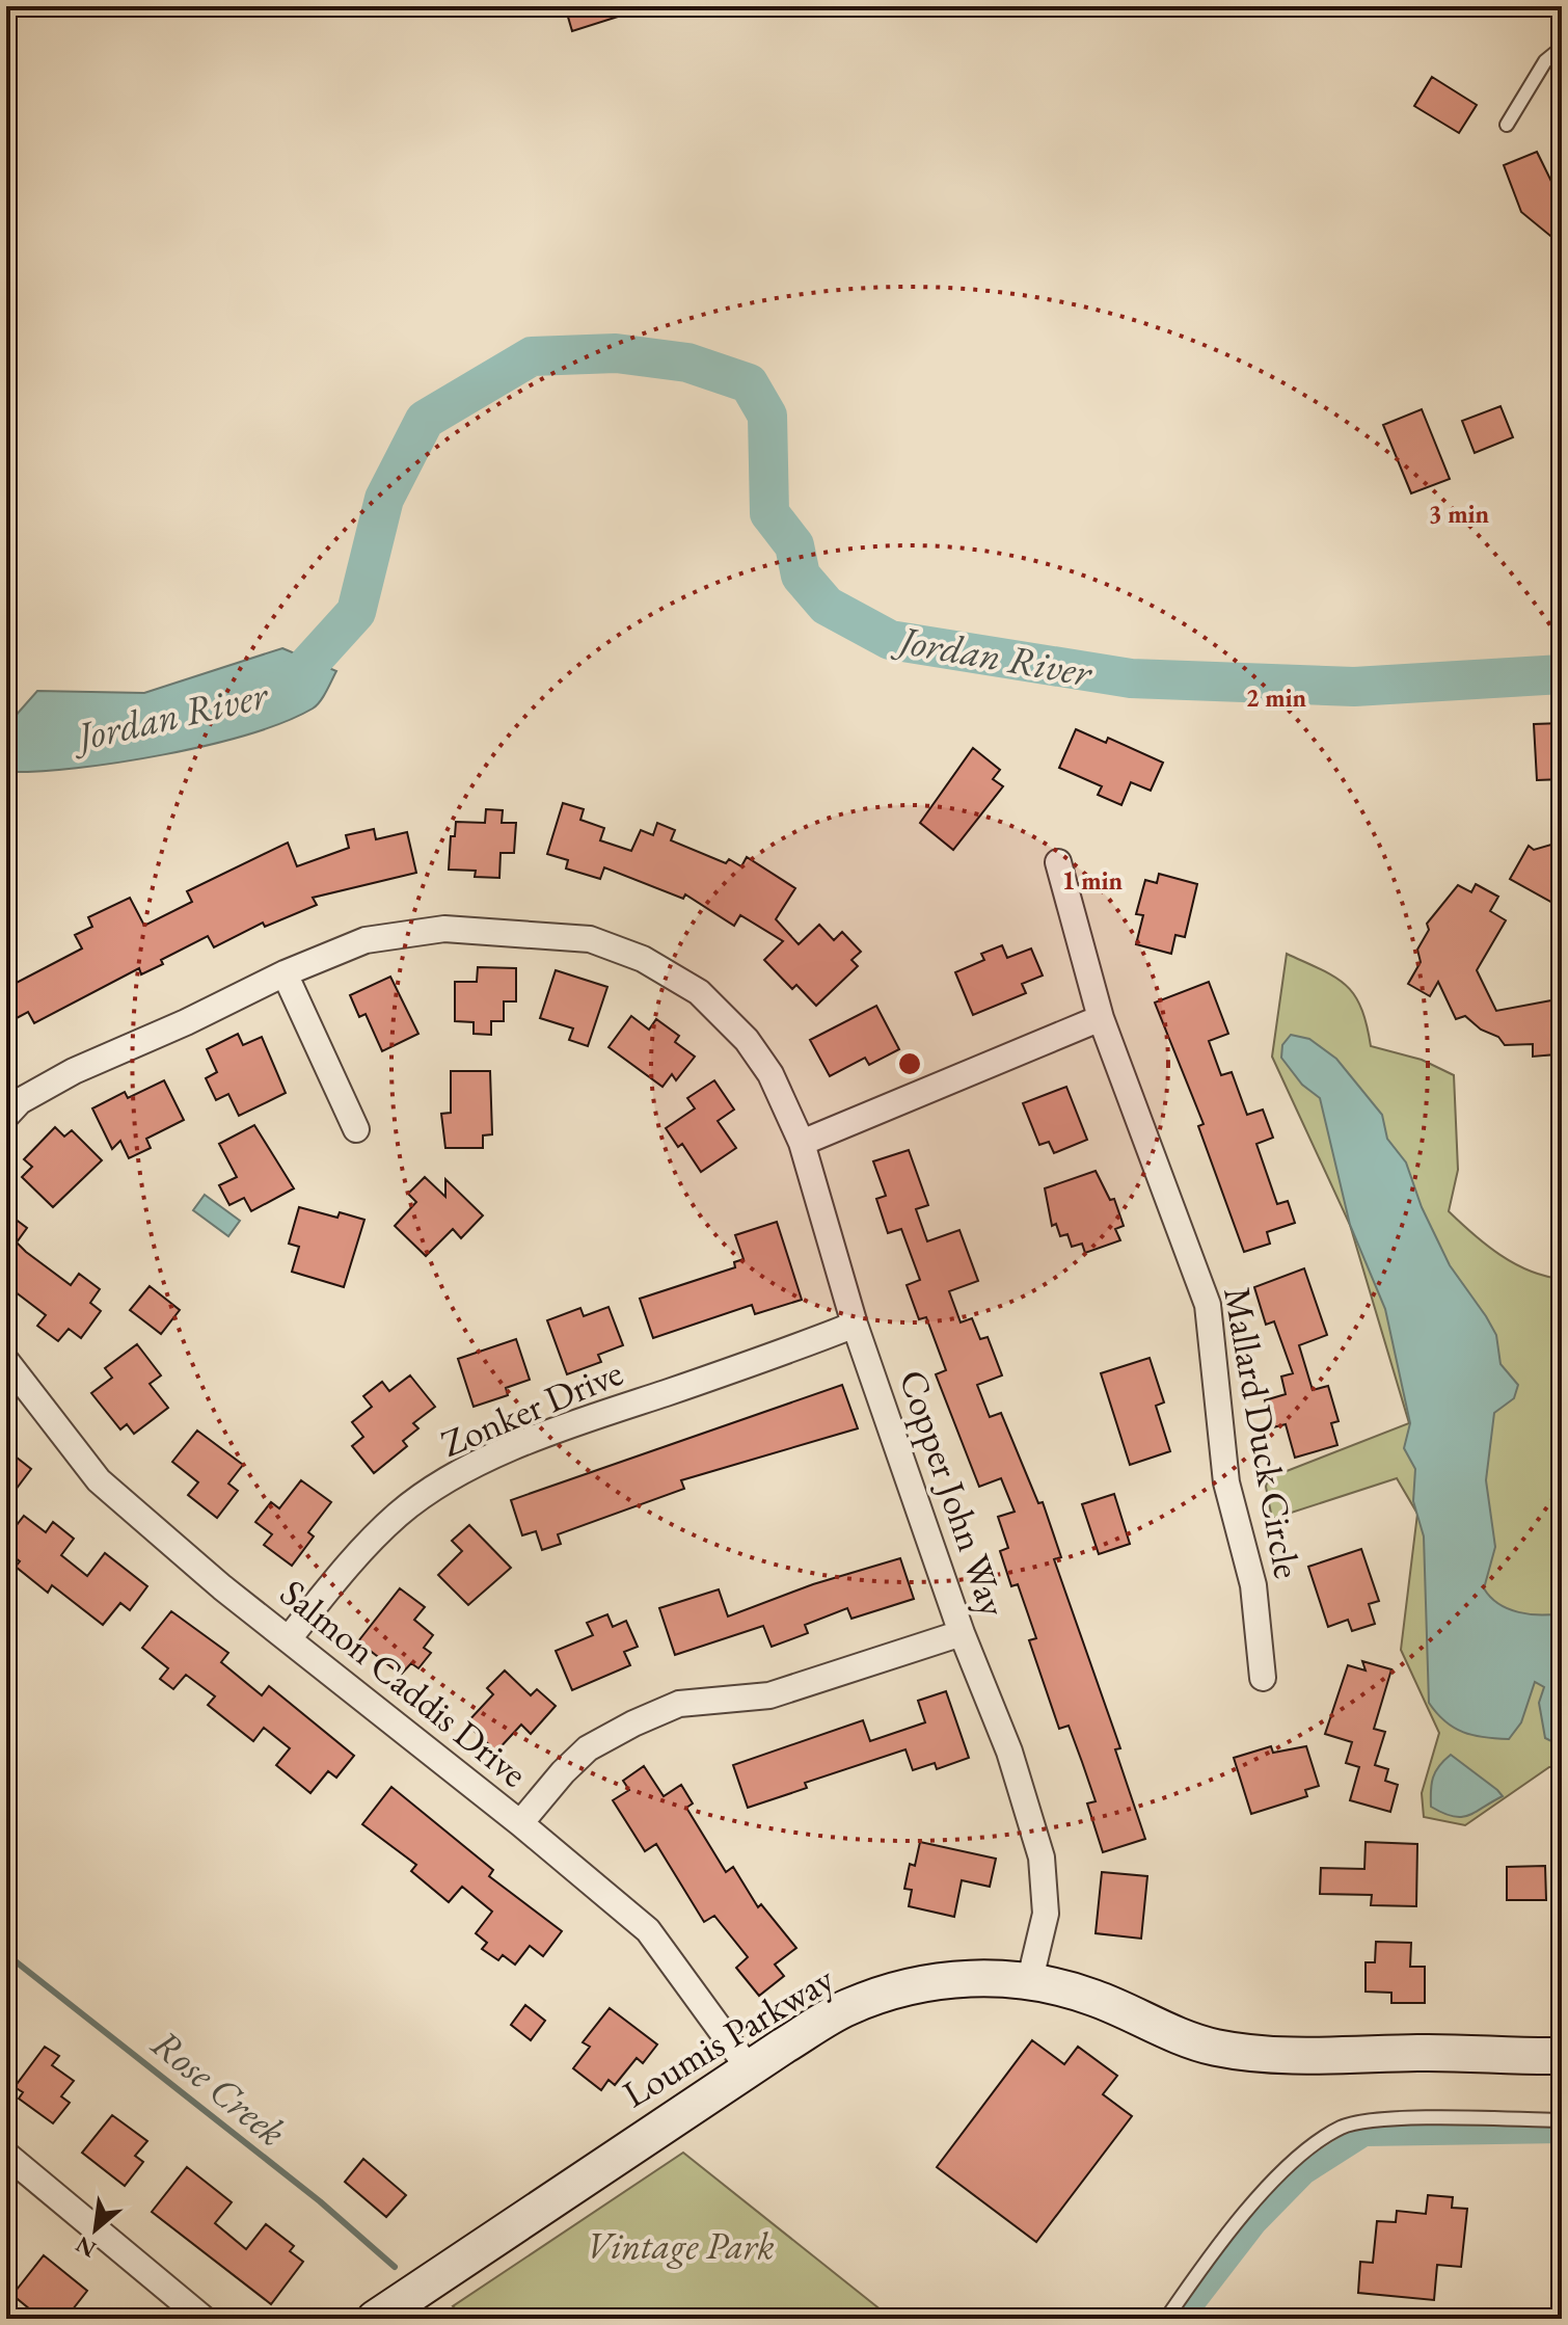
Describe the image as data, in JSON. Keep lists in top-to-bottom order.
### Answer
{
  "streets": {
    "street": [
      "Zonker Drive",
      "Mallard Duck Circle",
      "Copper John Way",
      "Salmon Caddis Drive",
      "Loumis Parkway"
    ]
  },
  "crossings": [
    ["Zonker Drive", "Copper John Way"],
    ["Zonker Drive", "Salmon Caddis Drive"],
    ["Copper John Way", "Loumis Parkway"],
    ["Salmon Caddis Drive", "Loumis Parkway"]
  ],
  "water": ["Jordan River", "Rose Creek"],
  "parks": ["Vintage Park"],
  "north": "bottom left",
  "rings": ["3 min", "2 min", "1 min"]
}
